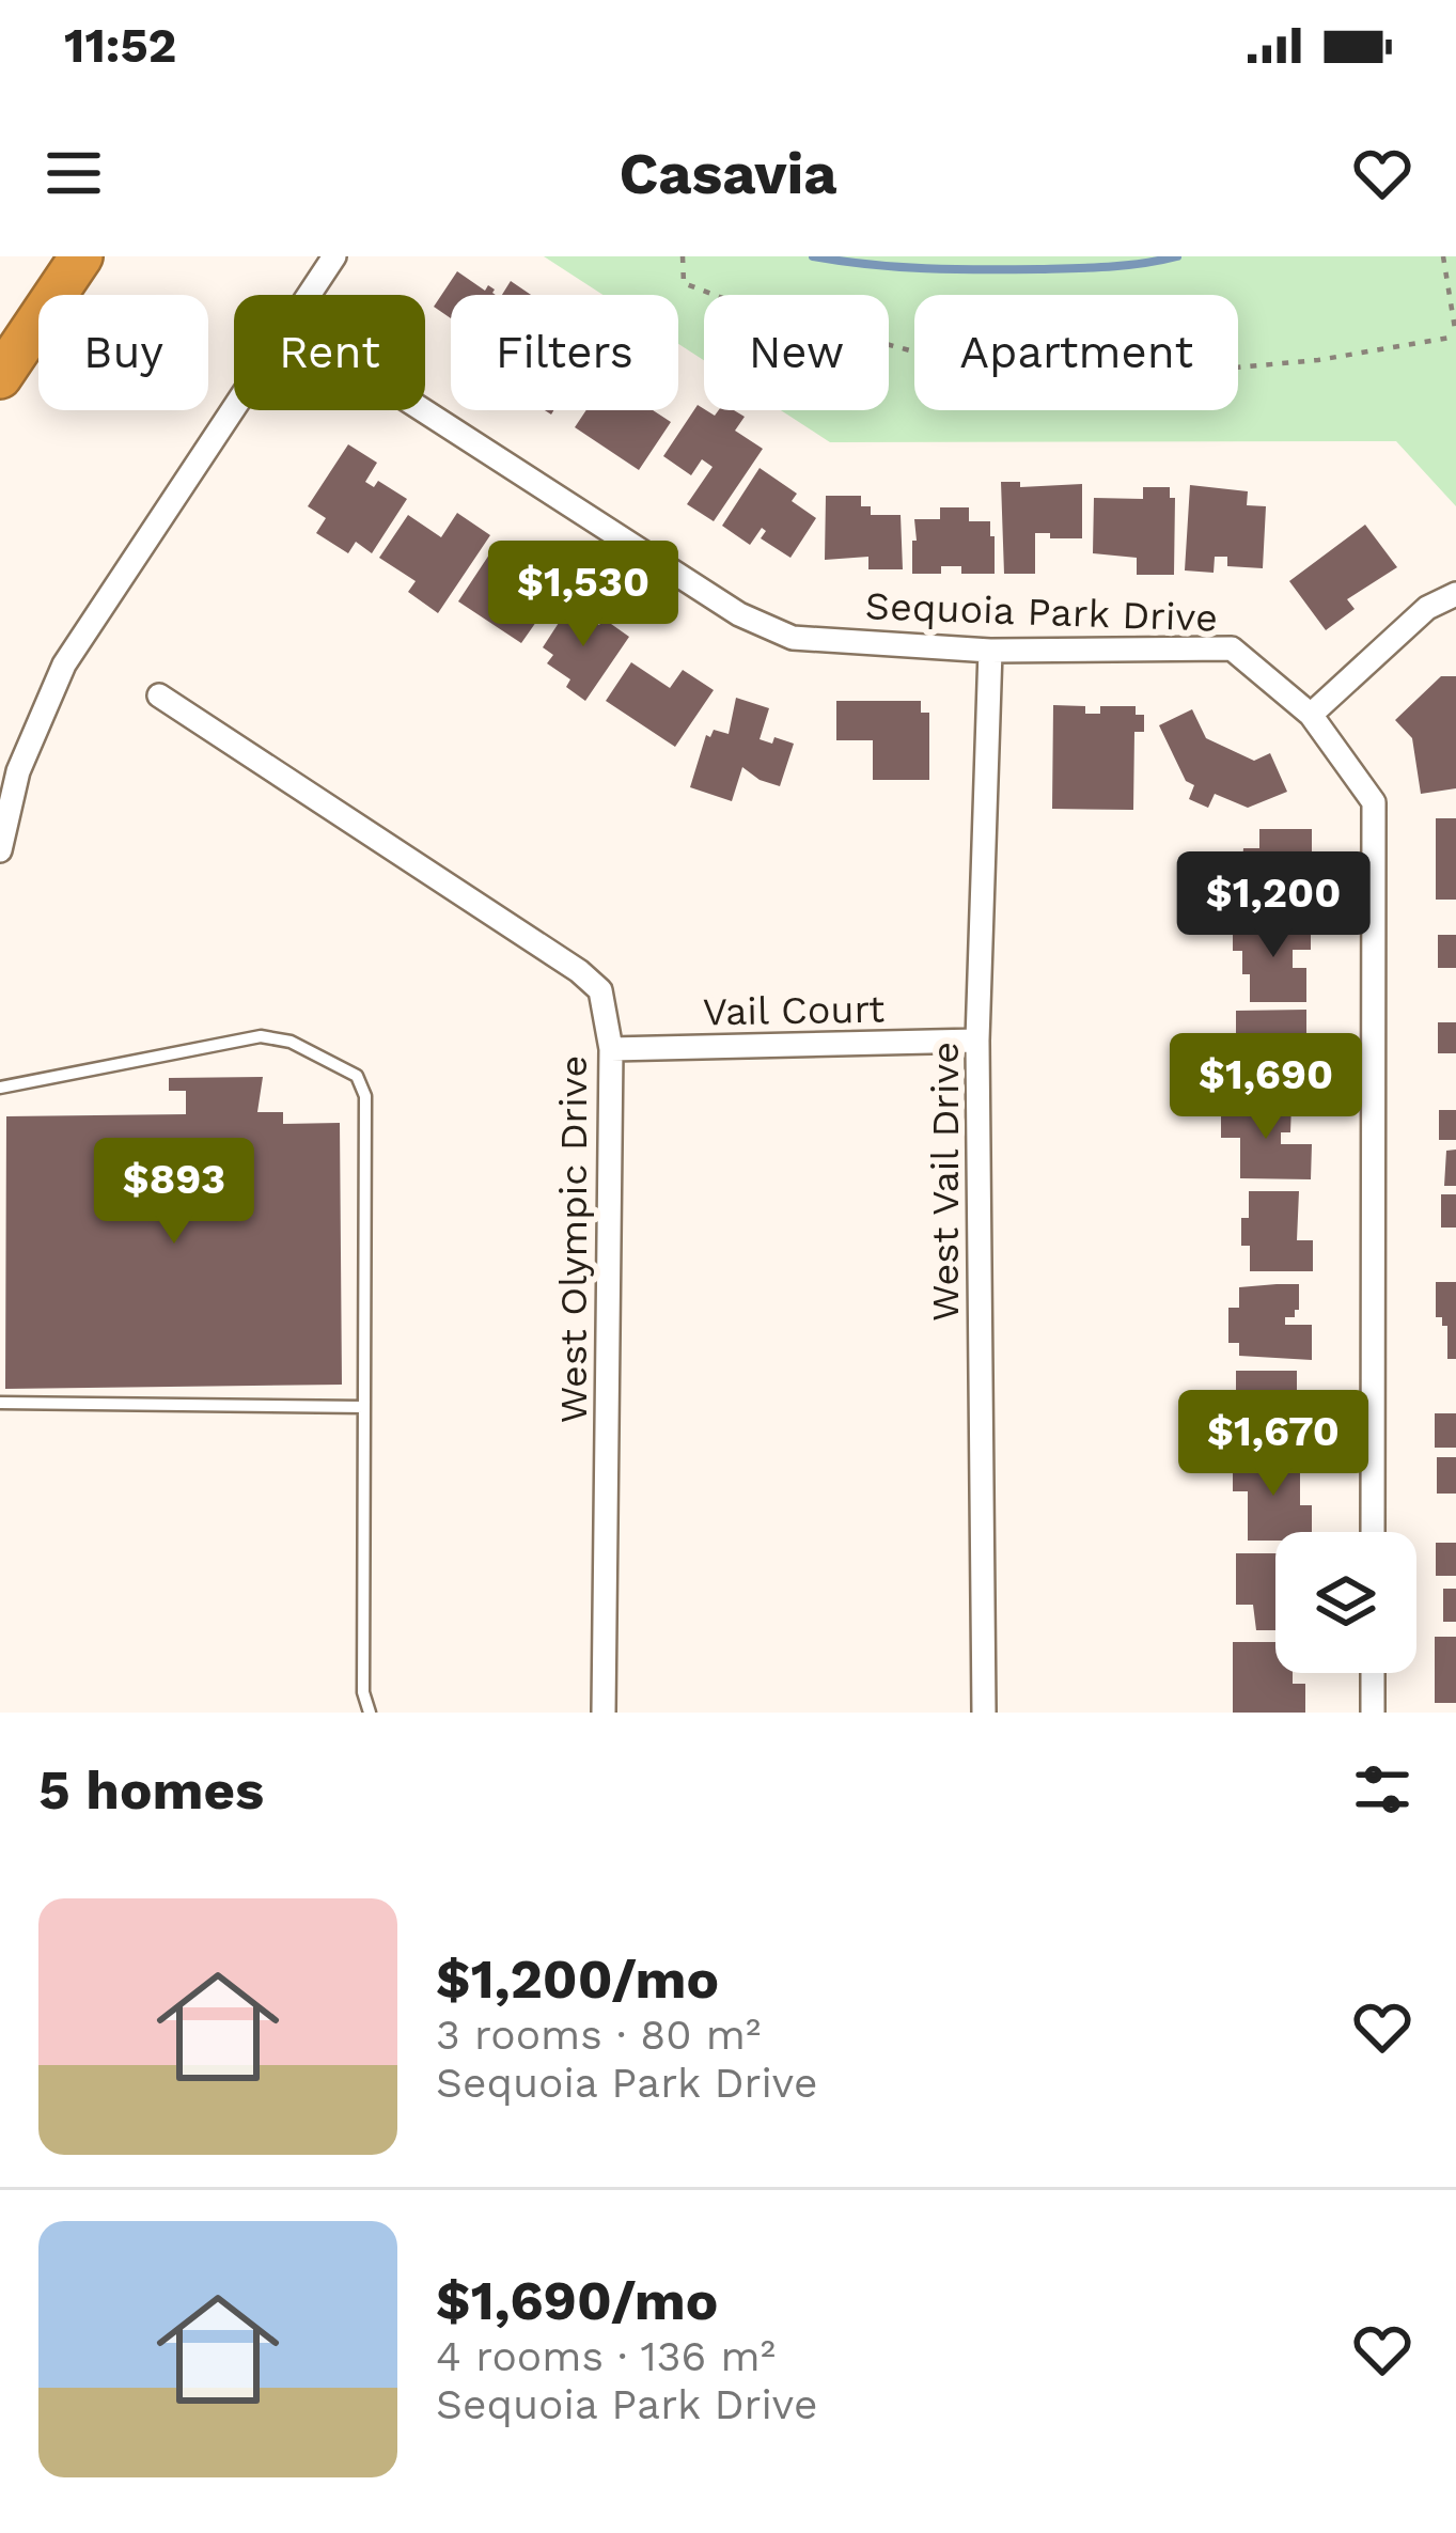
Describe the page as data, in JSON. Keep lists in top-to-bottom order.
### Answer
{
  "streets": {
    "street": [
      "Sequoia Park Drive",
      "Vail Court",
      "West Vail Drive",
      "West Olympic Drive"
    ]
  },
  "crossings": [
    ["Sequoia Park Drive", "West Vail Drive"],
    ["Vail Court", "West Vail Drive"],
    ["Vail Court", "West Olympic Drive"]
  ],
  "page": {
    "status": "11:52",
    "header": "Casavia",
    "chip": [
      "Buy",
      "Rent",
      "Filters",
      "New",
      "Apartment"
    ],
    "price": [
      "$1,530",
      "$1,200",
      "$1,690",
      "$893",
      "$1,670"
    ],
    "heading": "5 homes",
    "list": [
      {
        "name": "$1,200/mo",
        "note": "3 rooms · 80 m² · Sequoia Park Drive"
      },
      {
        "name": "$1,690/mo",
        "note": "4 rooms · 136 m² · Sequoia Park Drive"
      }
    ]
  }
}
